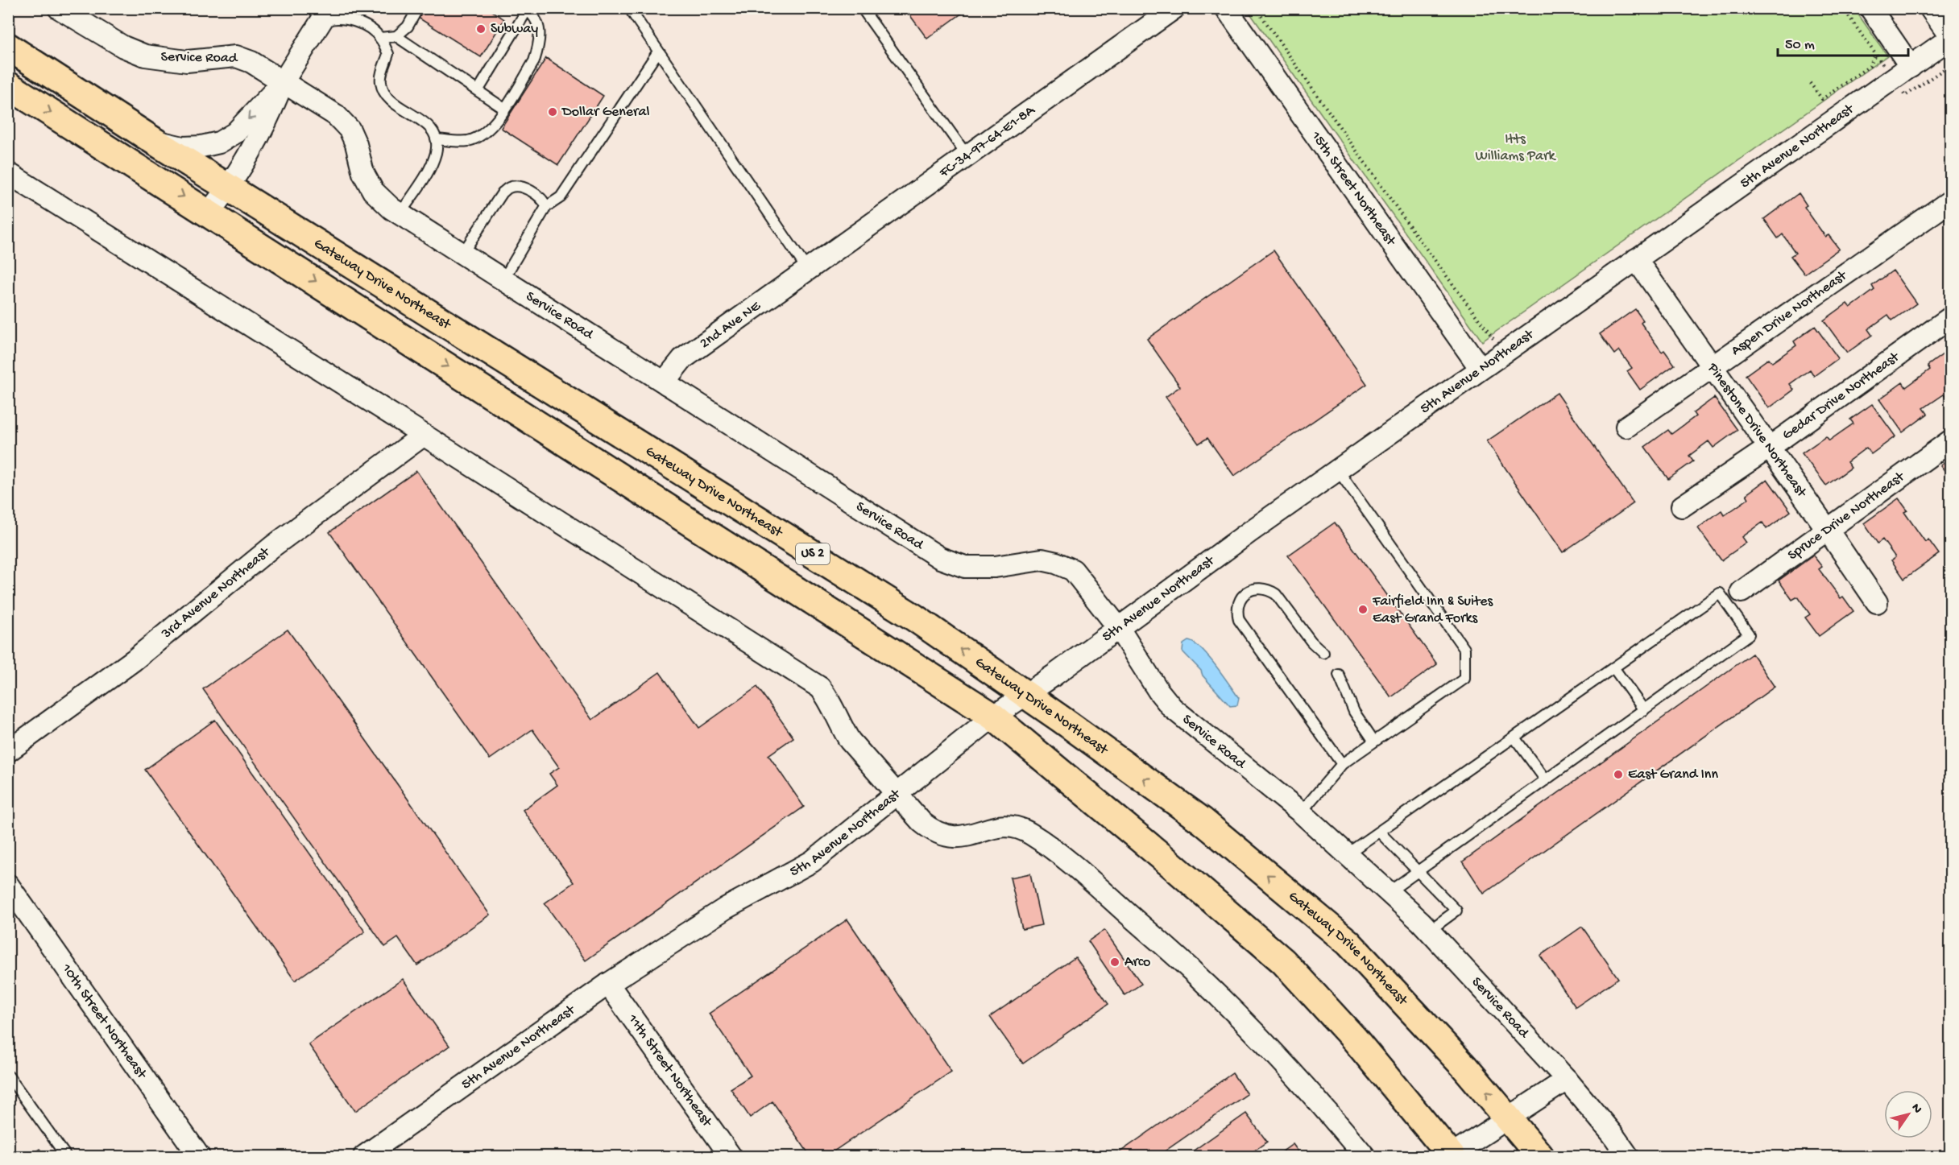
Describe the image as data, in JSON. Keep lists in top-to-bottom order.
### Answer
{
  "streets": {
    "highway": ["Gateway Drive Northeast", "US 2"],
    "street": [
      "Service Road",
      "FC-34-97-64-E1-8A",
      "5th Avenue Northeast",
      "15th Street Northeast",
      "Aspen Drive Northeast",
      "2nd Ave NE",
      "Gedar Drive Northeast",
      "Pinestone Drive Northeast",
      "Spruce Drive Northeast",
      "3rd Avenue Northeast",
      "10th Street Northeast",
      "11th Street Northeast"
    ]
  },
  "crossings": [
    ["Service Road", "5th Avenue Northeast"],
    ["Service Road", "2nd Ave NE"],
    ["FC-34-97-64-E1-8A", "2nd Ave NE"],
    ["5th Avenue Northeast", "15th Street Northeast"],
    ["5th Avenue Northeast", "Gateway Drive Northeast"],
    ["5th Avenue Northeast", "Pinestone Drive Northeast"],
    ["5th Avenue Northeast", "US 2"],
    ["5th Avenue Northeast", "11th Street Northeast"],
    ["Aspen Drive Northeast", "Pinestone Drive Northeast"],
    ["Gedar Drive Northeast", "Pinestone Drive Northeast"],
    ["Pinestone Drive Northeast", "Spruce Drive Northeast"]
  ],
  "parks": ["Itts Williams Park"],
  "places": [
    "Subway",
    "Dollar General",
    "Fairfield Inn & Suites East Grand Forks",
    "East Grand Inn",
    "Arco"
  ],
  "scale_bar": "50 m",
  "north": "top right"
}
